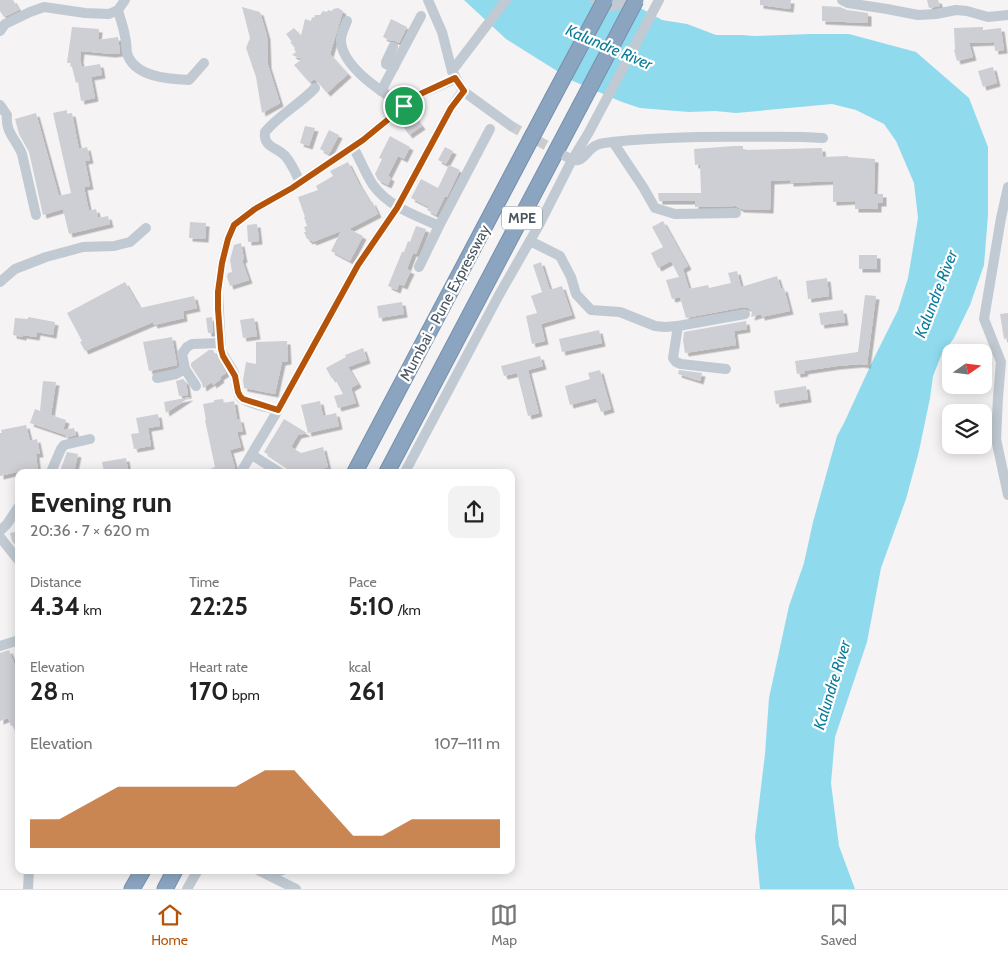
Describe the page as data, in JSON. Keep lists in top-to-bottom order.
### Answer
{
  "streets": {
    "highway": ["MPE", "Mumbai - Pune Expressway"]
  },
  "water": ["Kalundre River"],
  "north": "right",
  "page": {
    "heading": ["Evening run", "20:36 · 7 × 620 m"],
    "stats": [
      ["Distance", "4.34 km"],
      ["Time", "22:25"],
      ["Pace", "5:10 /km"],
      ["Elevation", "28 m"],
      ["Heart rate", "170 bpm"],
      ["kcal", "261"]
    ],
    "chart": ["Elevation", "107–111 m"],
    "tabs": ["Home", "Map", "Saved"]
  }
}
